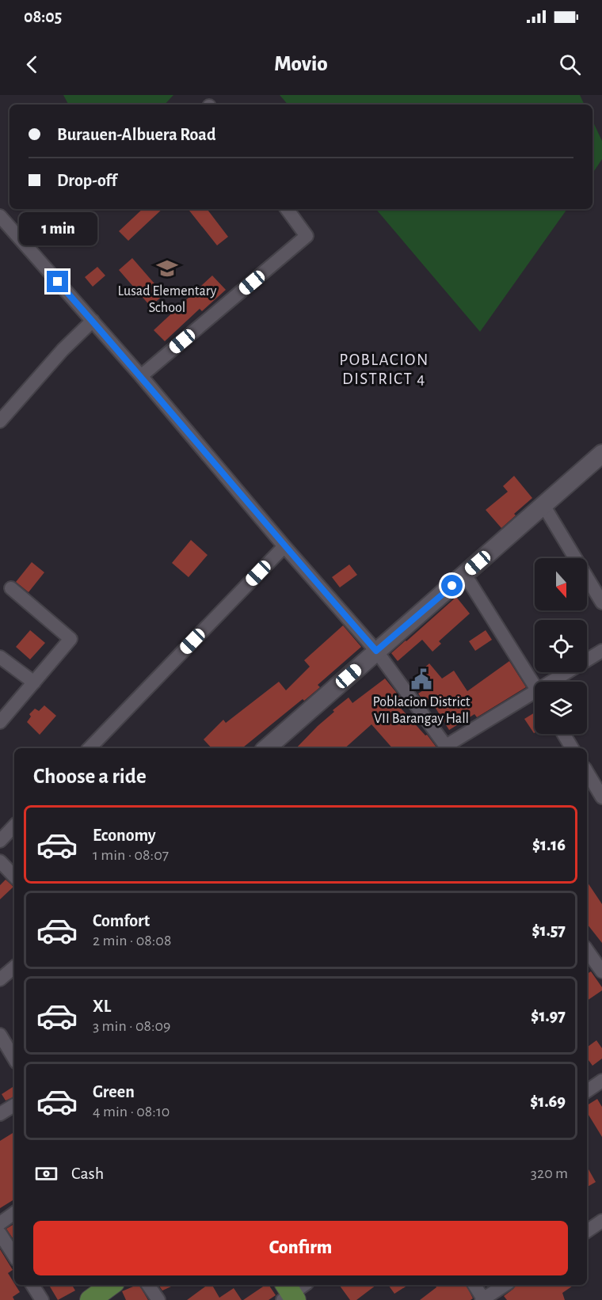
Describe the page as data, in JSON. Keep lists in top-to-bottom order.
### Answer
{
  "districts": ["POBLACION DISTRICT 4"],
  "places": {
    "school or university": ["Lusad Elementary School"],
    "public building": ["Poblacion District VII Barangay Hall"]
  },
  "north": "bottom",
  "page": {
    "status": "08:05",
    "header": "Movio",
    "banner": ["Burauen-Albuera Road", "Drop-off"],
    "bubble": "1 min",
    "heading": "Choose a ride",
    "list": [
      {
        "name": "Economy",
        "note": "1 min · 08:07",
        "value": "$1.16"
      },
      {
        "name": "Comfort",
        "note": "2 min · 08:08",
        "value": "$1.57"
      },
      {
        "name": "XL",
        "note": "3 min · 08:09",
        "value": "$1.97"
      },
      {
        "name": "Green",
        "note": "4 min · 08:10",
        "value": "$1.69"
      }
    ],
    "pay": ["Cash", "320 m"],
    "buttons": "Confirm"
  }
}
